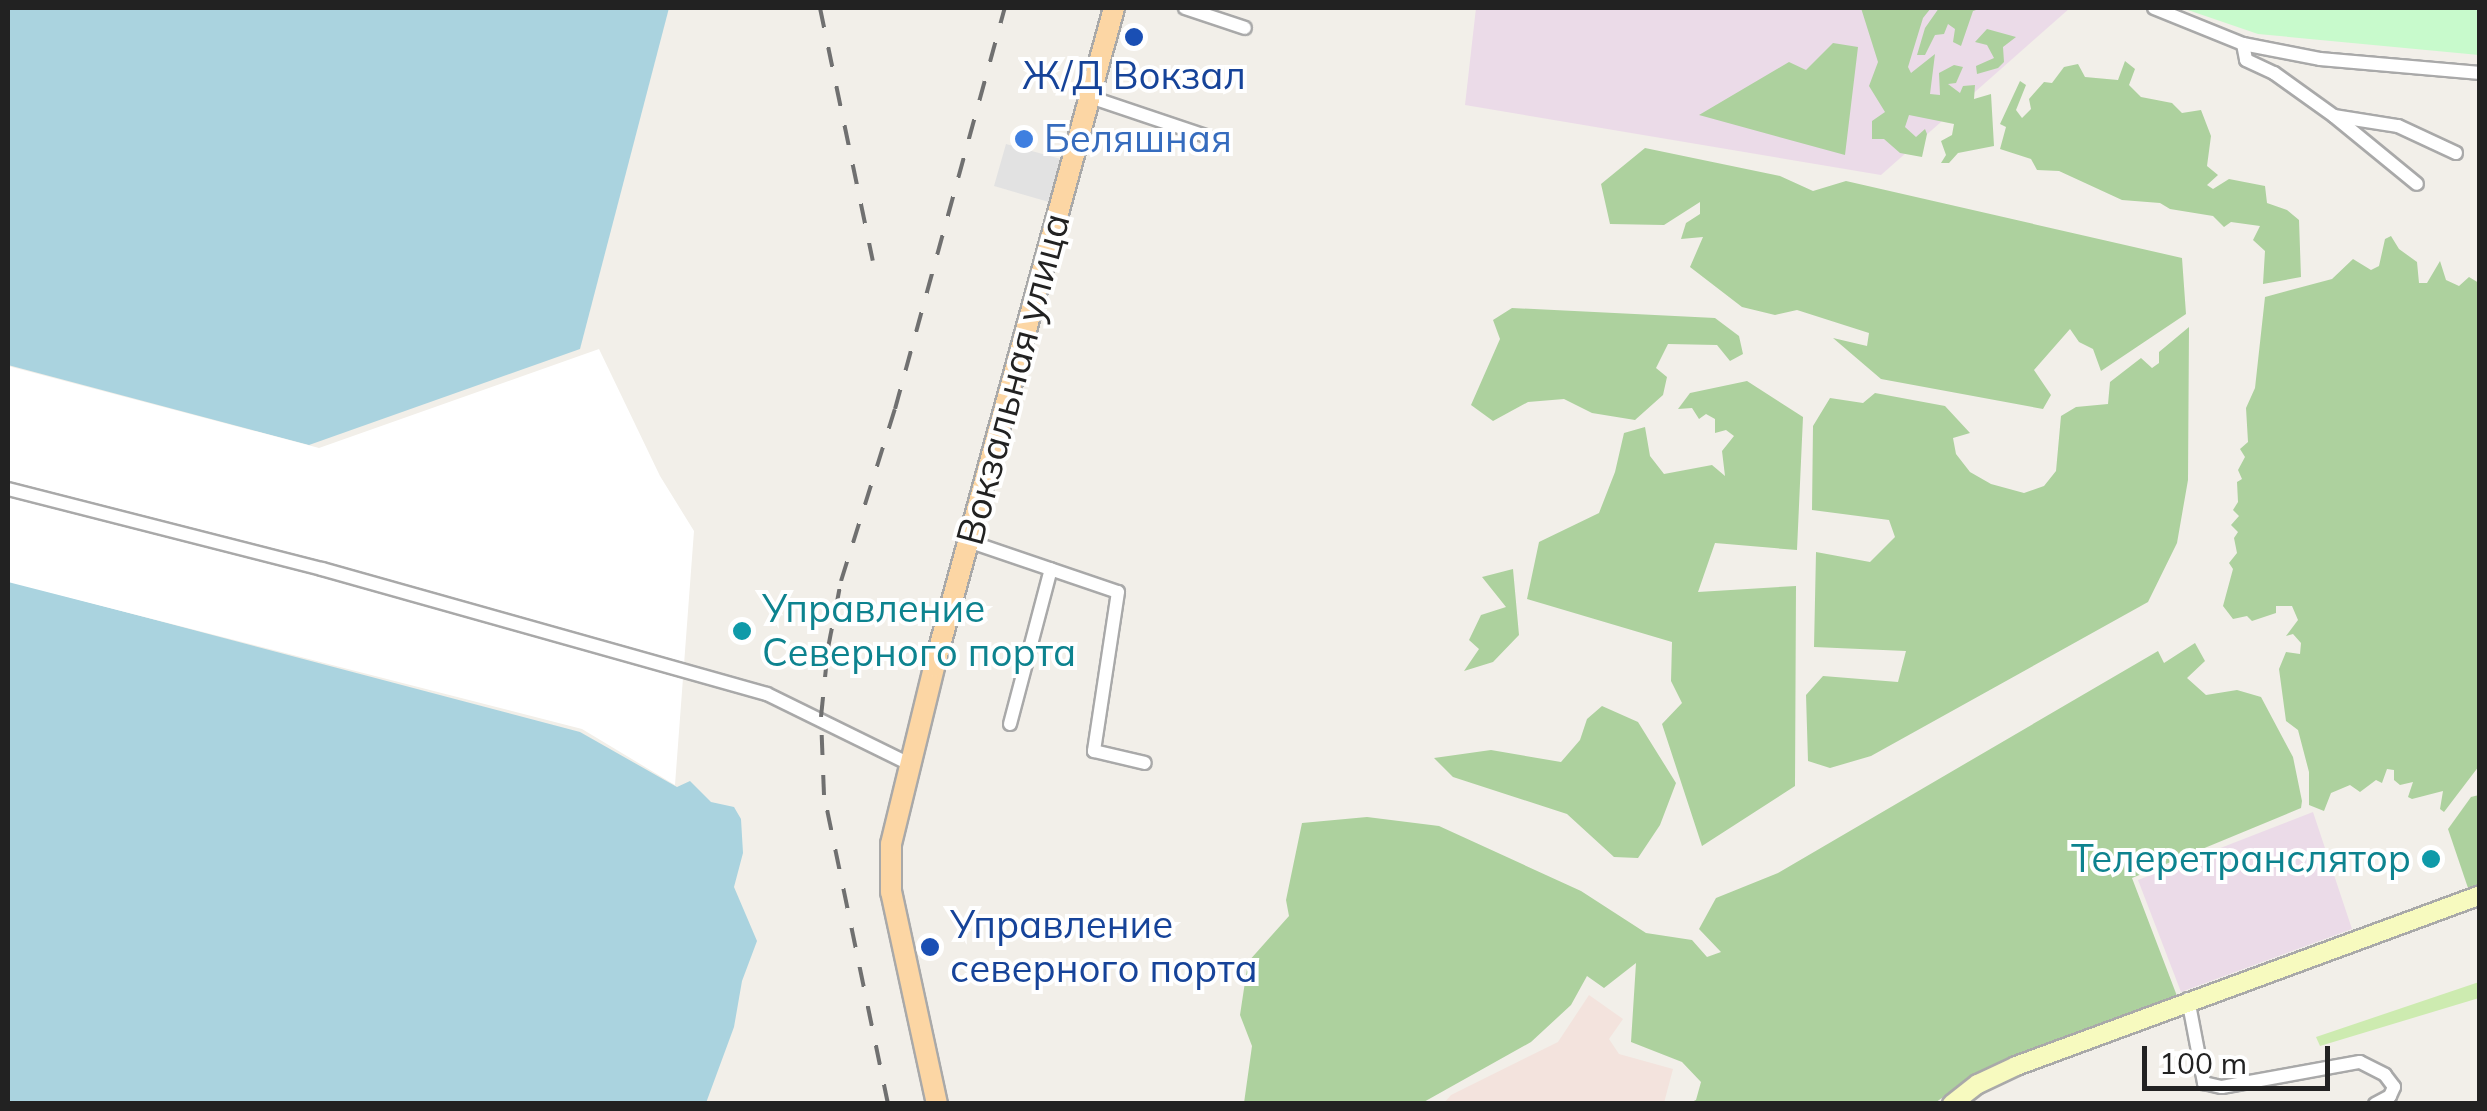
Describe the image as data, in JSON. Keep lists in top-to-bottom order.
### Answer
{
  "streets": {
    "main road": ["Вокзальная улица"]
  },
  "places": [
    "Ж/Д Вокзал",
    "Беляшная",
    "Управление Северного порта",
    "Телеретранслятор",
    "Управление северного порта"
  ],
  "scale_bar": "100 m"
}
